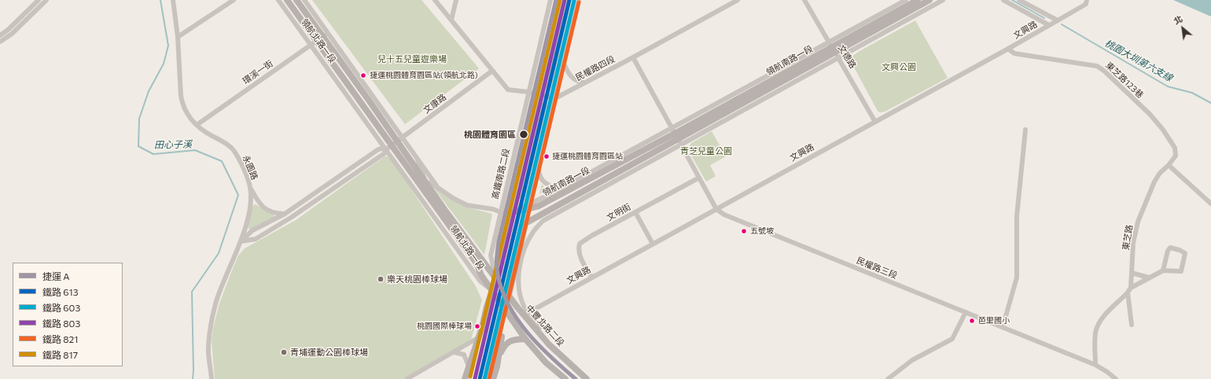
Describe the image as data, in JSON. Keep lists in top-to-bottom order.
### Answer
{
  "streets": {
    "main road": [
      "領航北路一段",
      "領航南路一段",
      "高鐵南路二段",
      "中豐北路二段"
    ],
    "street": [
      "文興路",
      "文德路",
      "民權路四段",
      "環溪一街",
      "東芝路123巷",
      "文康路",
      "永園路",
      "文明街",
      "東芝路",
      "民權路三段"
    ]
  },
  "crossings": [
    ["文興路", "文德路"],
    ["文興路", "東芝路123巷"],
    ["文興路", "文明街"],
    ["文興路", "民權路三段"],
    ["領航北路一段", "環溪一街"],
    ["領航北路一段", "文康路"],
    ["領航北路一段", "高鐵南路二段"],
    ["領航北路一段", "中豐北路二段"],
    ["文德路", "領航南路一段"],
    ["領航南路一段", "高鐵南路二段"],
    ["環溪一街", "永園路"],
    ["東芝路123巷", "東芝路"],
    ["文康路", "永園路"],
    ["高鐵南路二段", "中豐北路二段"]
  ],
  "water": ["桃園大圳第六支線", "田心子溪"],
  "parks": ["兒十五兒童遊樂場", "文興公園", "青芝兒童公園"],
  "places": [
    "捷運桃園體育園區站(領航北路)",
    "桃園體育園區",
    "捷運桃園體育園區站",
    "五號坡",
    "樂天桃園棒球場",
    "芭里國小",
    "桃園國際棒球場",
    "青埔運動公園棒球場"
  ],
  "lines": [
    "metro line A",
    "rail line 613",
    "rail line 803",
    "rail line 817",
    "rail line 603",
    "rail line 821"
  ],
  "legend": [
    "捷運 A",
    "鐵路 613",
    "鐵路 603",
    "鐵路 803",
    "鐵路 821",
    "鐵路 817"
  ],
  "north": "top left"
}
